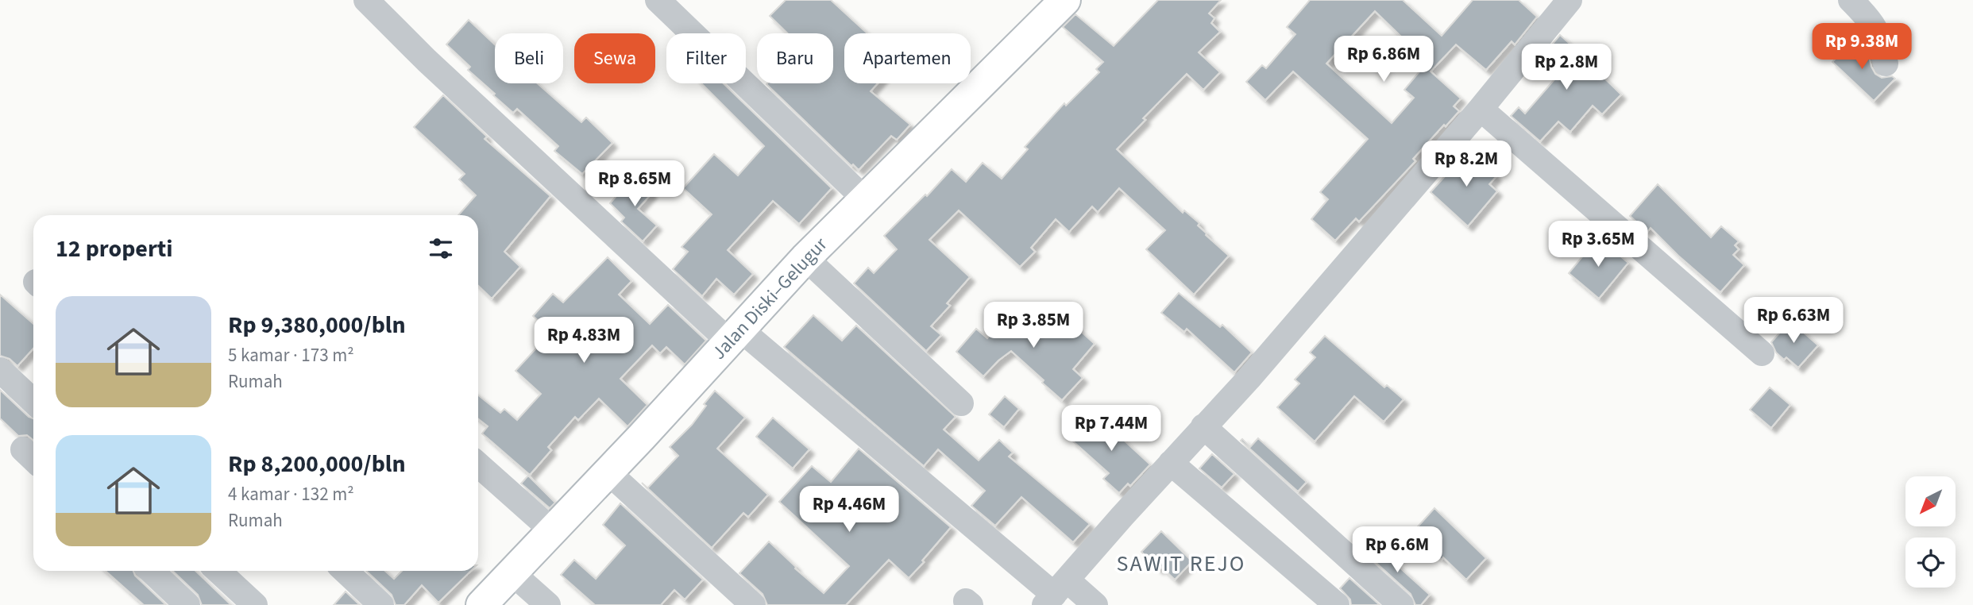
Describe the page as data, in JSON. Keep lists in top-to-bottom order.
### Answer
{
  "streets": {
    "main road": ["Jalan Diski–Gelugur"]
  },
  "districts": ["SAWIT REJO"],
  "north": "bottom left",
  "page": {
    "price": [
      "Rp 9.38M",
      "Rp 6.86M",
      "Rp 2.8M",
      "Rp 8.2M",
      "Rp 8.65M",
      "Rp 3.65M",
      "Rp 6.63M",
      "Rp 3.85M",
      "Rp 4.83M",
      "Rp 7.44M",
      "Rp 4.46M",
      "Rp 6.6M"
    ],
    "chip": [
      "Beli",
      "Sewa",
      "Filter",
      "Baru",
      "Apartemen"
    ],
    "heading": "12 properti",
    "list": [
      {
        "name": "Rp 9,380,000/bln",
        "note": "5 kamar · 173 m² · Rumah"
      },
      {
        "name": "Rp 8,200,000/bln",
        "note": "4 kamar · 132 m² · Rumah"
      }
    ]
  }
}
